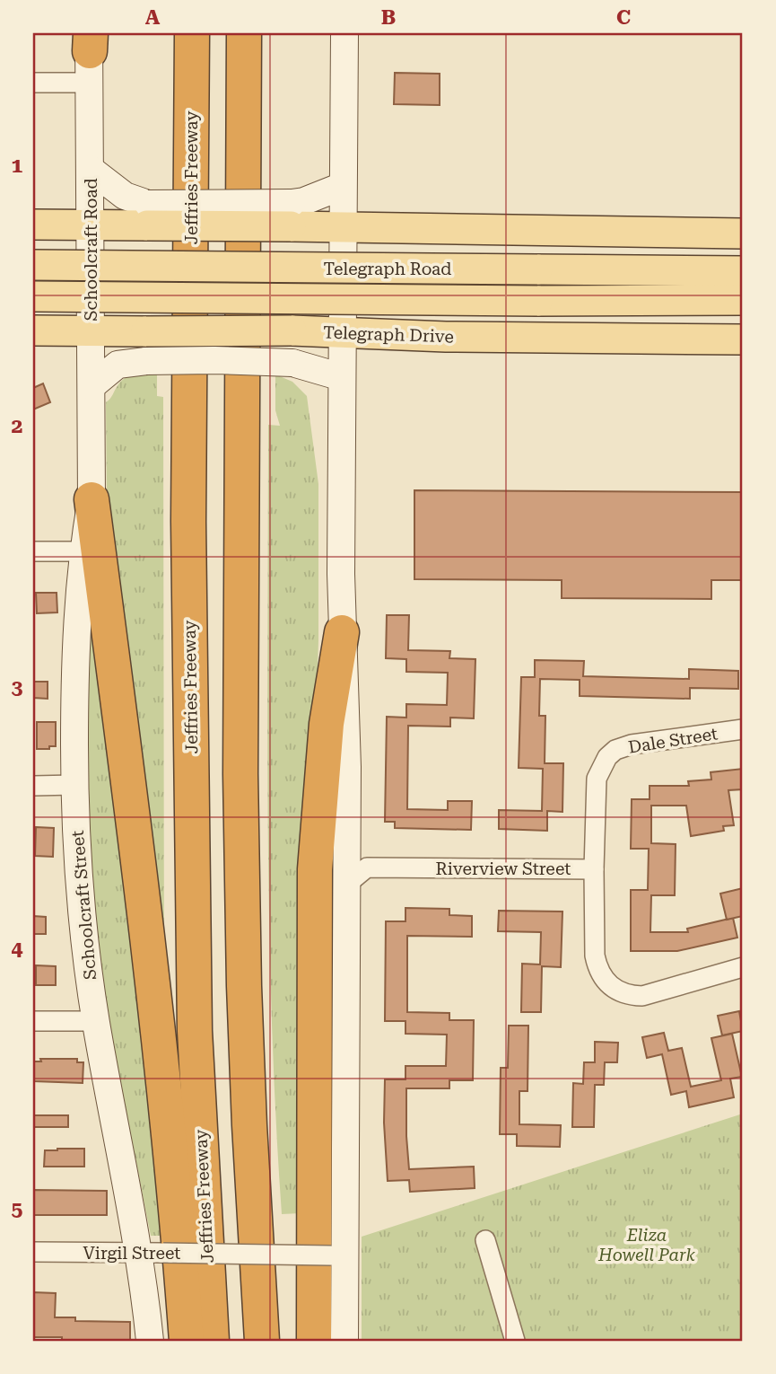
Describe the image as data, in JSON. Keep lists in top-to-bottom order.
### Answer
{
  "streets": {
    "highway": ["Jeffries Freeway"],
    "main road": [
      "Schoolcraft Road",
      "Telegraph Road",
      "Telegraph Drive",
      "Schoolcraft Street"
    ],
    "street": ["Dale Street", "Riverview Street", "Virgil Street"]
  },
  "crossings": [
    ["Schoolcraft Road", "Telegraph Drive"],
    ["Schoolcraft Road", "Schoolcraft Street"],
    ["Dale Street", "Riverview Street"],
    ["Schoolcraft Street", "Virgil Street"]
  ],
  "parks": ["Eliza Howell Park"],
  "grid": {
    "columns": ["A", "B", "C"],
    "rows": [
      "1",
      "2",
      "3",
      "4",
      "5"
    ]
  }
}
